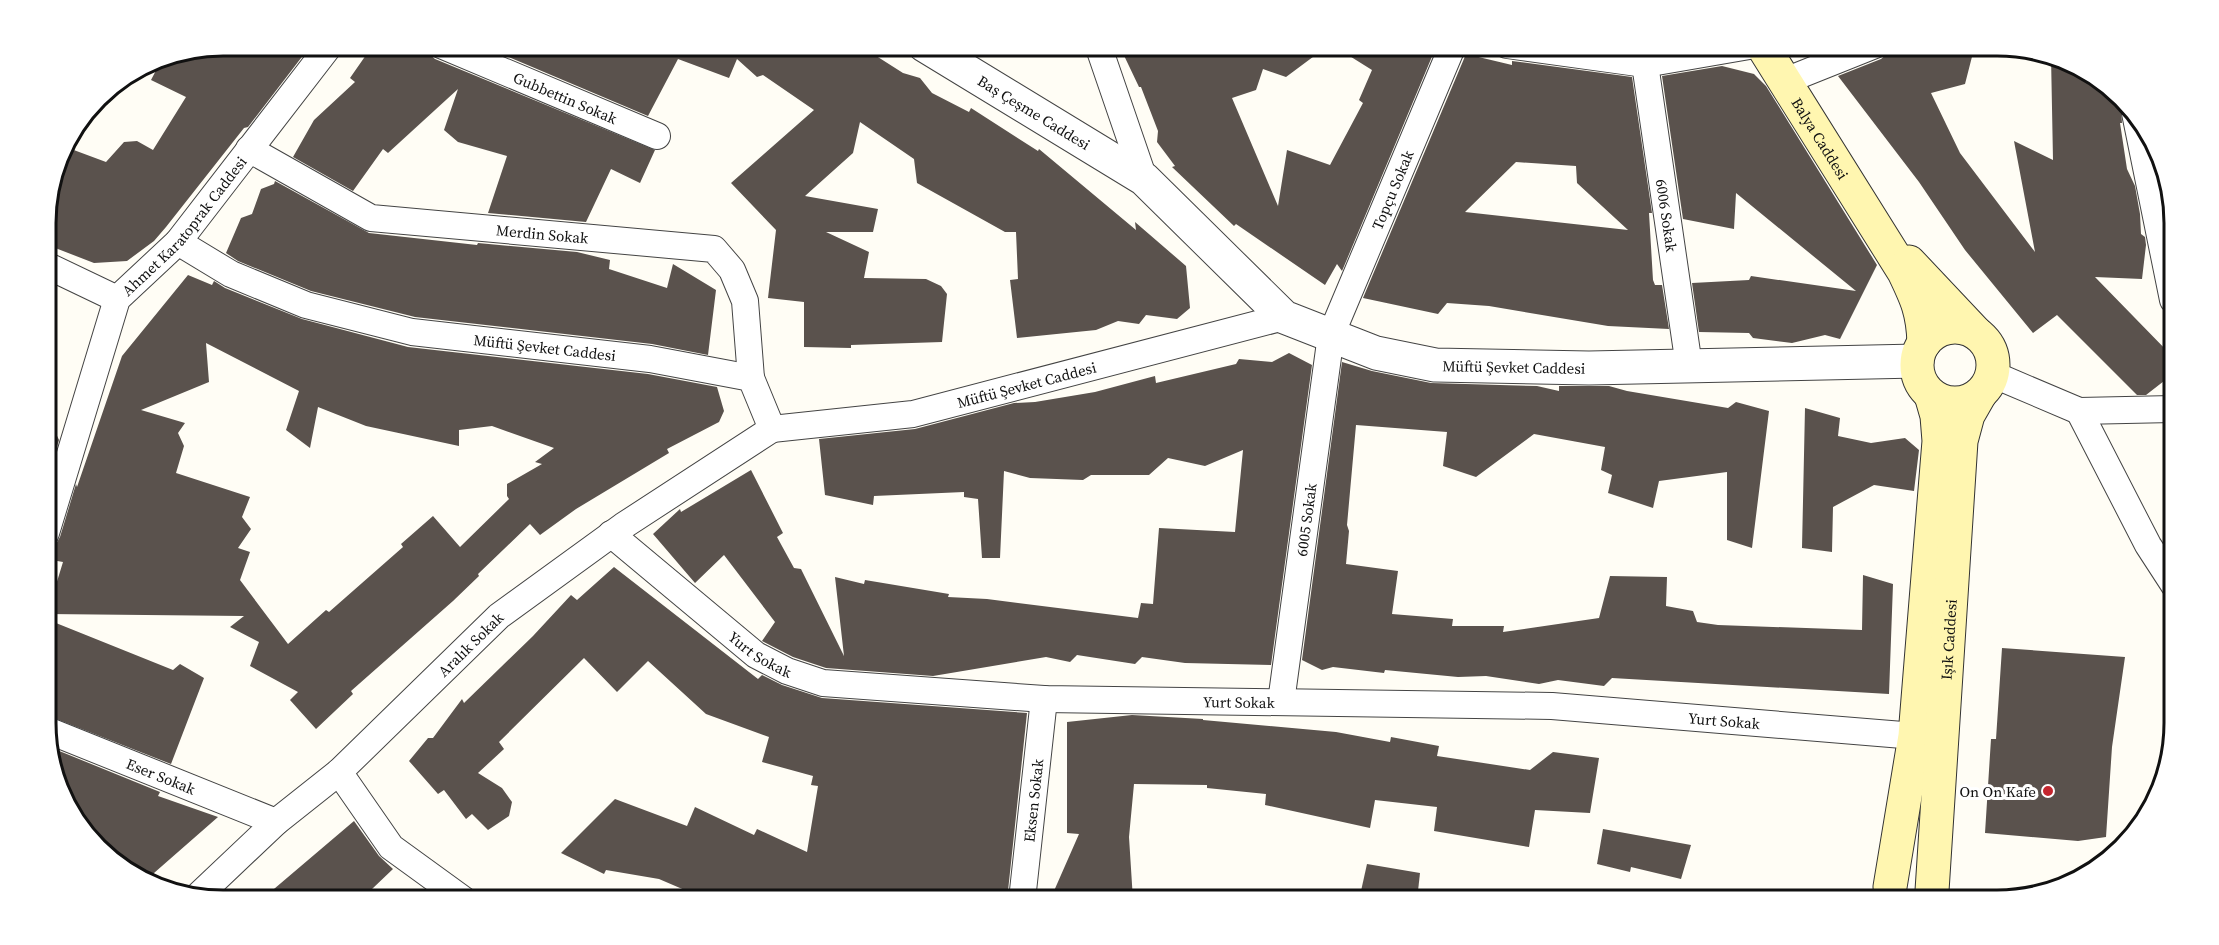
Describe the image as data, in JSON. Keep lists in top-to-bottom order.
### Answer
{
  "streets": {
    "main road": ["Balya Caddesi", "Müftü Şevket Caddesi", "Işık Caddesi"],
    "street": [
      "Gubbettin Sokak",
      "Baş Çeşme Caddesi",
      "Topçu Sokak",
      "6006 Sokak",
      "Ahmet Karatoprak Caddesi",
      "Merdin Sokak",
      "6005 Sokak",
      "Aralık Sokak",
      "Yurt Sokak",
      "Eser Sokak",
      "Eksen Sokak"
    ]
  },
  "crossings": [
    ["Baş Çeşme Caddesi", "Müftü Şevket Caddesi"],
    ["Balya Caddesi", "Müftü Şevket Caddesi"],
    ["Balya Caddesi", "Işık Caddesi"],
    ["Topçu Sokak", "Müftü Şevket Caddesi"],
    ["Topçu Sokak", "6005 Sokak"],
    ["6006 Sokak", "Müftü Şevket Caddesi"],
    ["Ahmet Karatoprak Caddesi", "Merdin Sokak"],
    ["Ahmet Karatoprak Caddesi", "Müftü Şevket Caddesi"],
    ["Merdin Sokak", "Müftü Şevket Caddesi"],
    ["Müftü Şevket Caddesi", "6005 Sokak"],
    ["Müftü Şevket Caddesi", "Işık Caddesi"],
    ["Müftü Şevket Caddesi", "Aralık Sokak"],
    ["6005 Sokak", "Yurt Sokak"],
    ["Işık Caddesi", "Yurt Sokak"],
    ["Aralık Sokak", "Yurt Sokak"],
    ["Aralık Sokak", "Eser Sokak"],
    ["Yurt Sokak", "Eksen Sokak"]
  ],
  "places": ["On On Kafe"]
}
